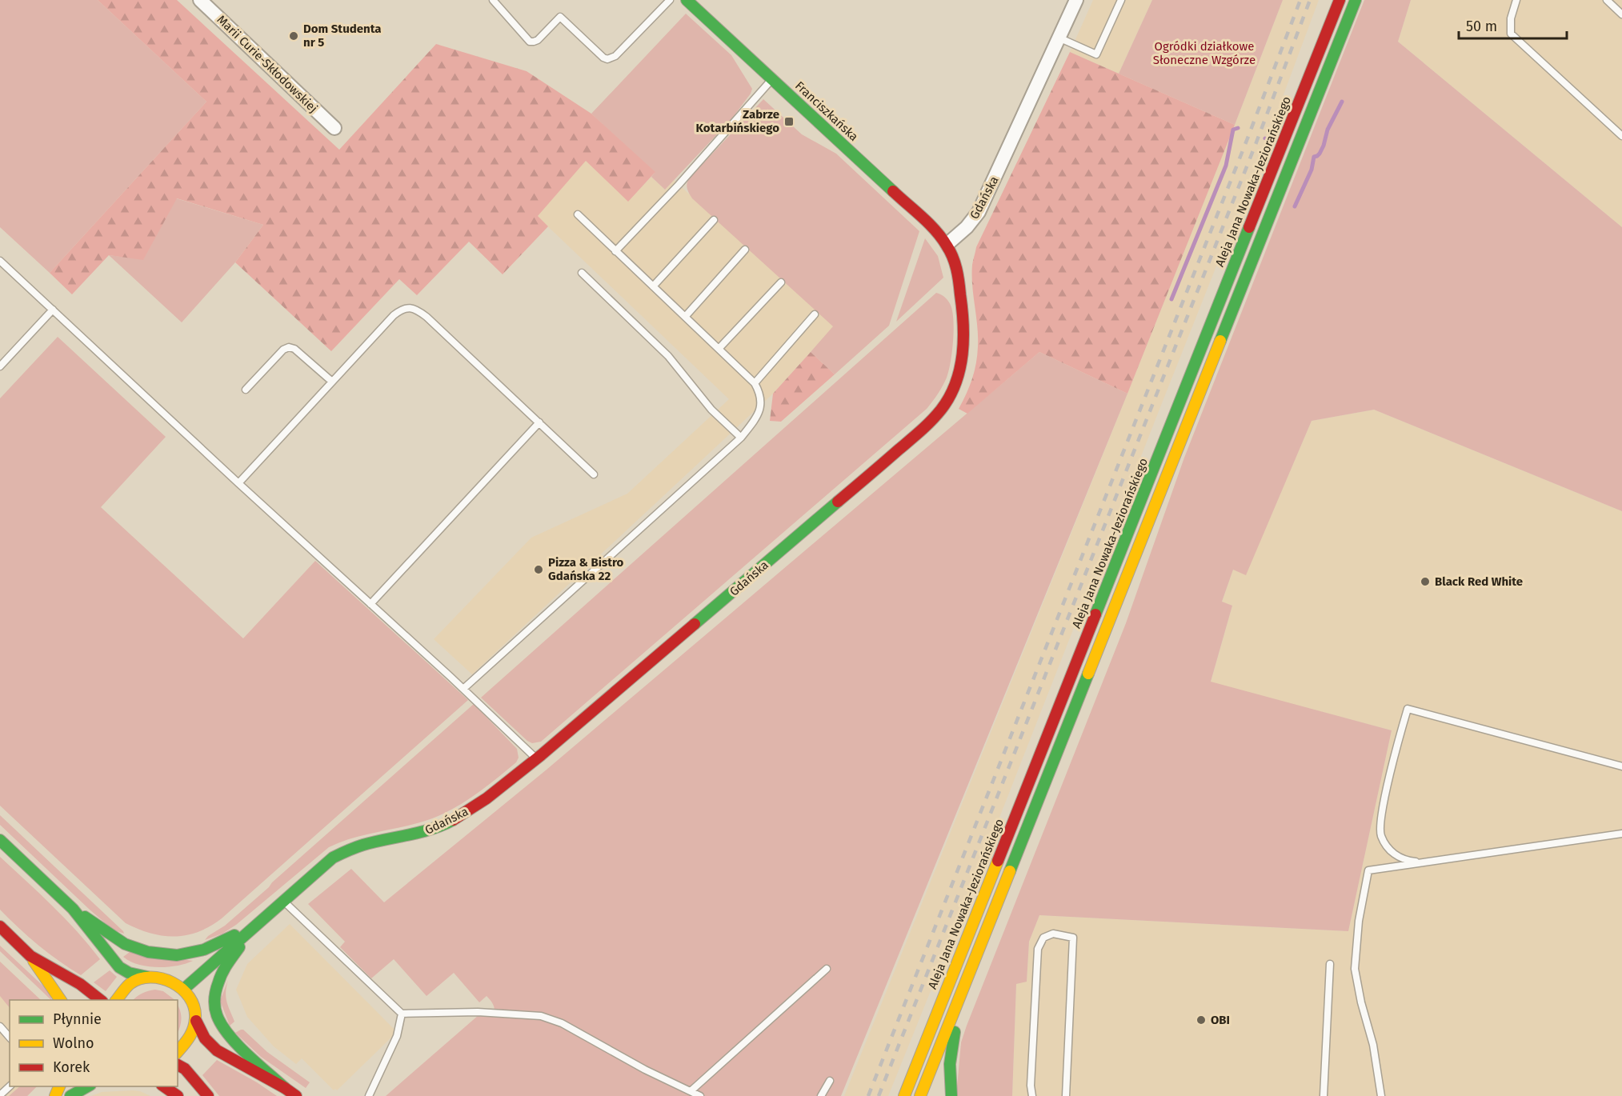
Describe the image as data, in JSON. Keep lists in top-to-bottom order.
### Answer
{
  "streets": {
    "main road": ["Franciszkańska", "Aleja Jana Nowaka-Jeziorańskiego", "Gdańska"],
    "street": ["Marii Curie-Skłodowskiej"]
  },
  "crossings": [
    ["Franciszkańska", "Gdańska"]
  ],
  "parks": ["Ogródki działkowe Słoneczne Wzgórze"],
  "places": {
    "other": [
      "Dom Studenta nr 5",
      "Pizza & Bistro Gdańska 22",
      "Black Red White",
      "OBI"
    ],
    "transit": ["Zabrze Kotarbińskiego"]
  },
  "legend": ["Płynnie", "Wolno", "Korek"],
  "scale_bar": "50 m"
}
